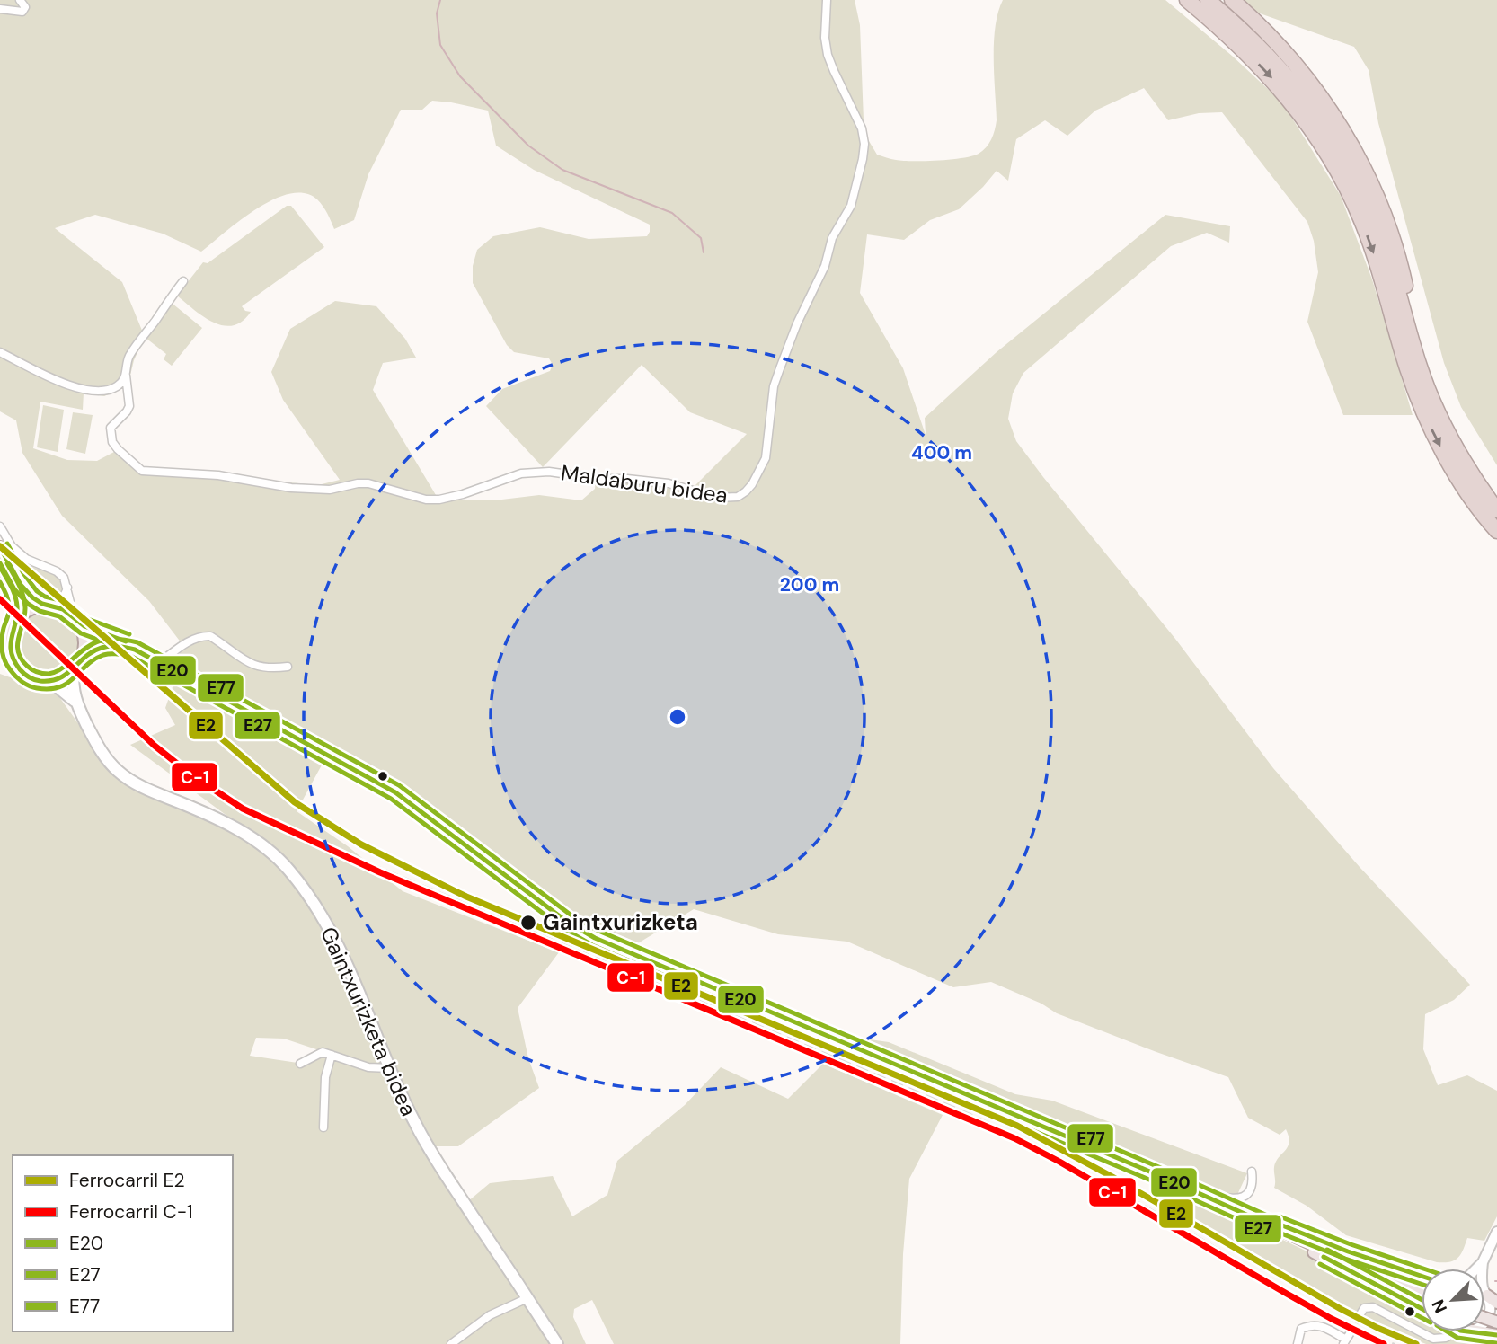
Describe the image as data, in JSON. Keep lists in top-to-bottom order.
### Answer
{
  "streets": {
    "main road": ["Gaintxurizketa bidea"],
    "street": ["Maldaburu bidea"]
  },
  "places": ["Gaintxurizketa"],
  "lines": [
    "transit line E77",
    "rail line E2",
    "transit line E20",
    "transit line E27",
    "rail line C-1"
  ],
  "legend": [
    "Ferrocarril E2",
    "Ferrocarril C-1",
    "E20",
    "E27",
    "E77"
  ],
  "north": "bottom left",
  "rings": ["400 m", "200 m"]
}
